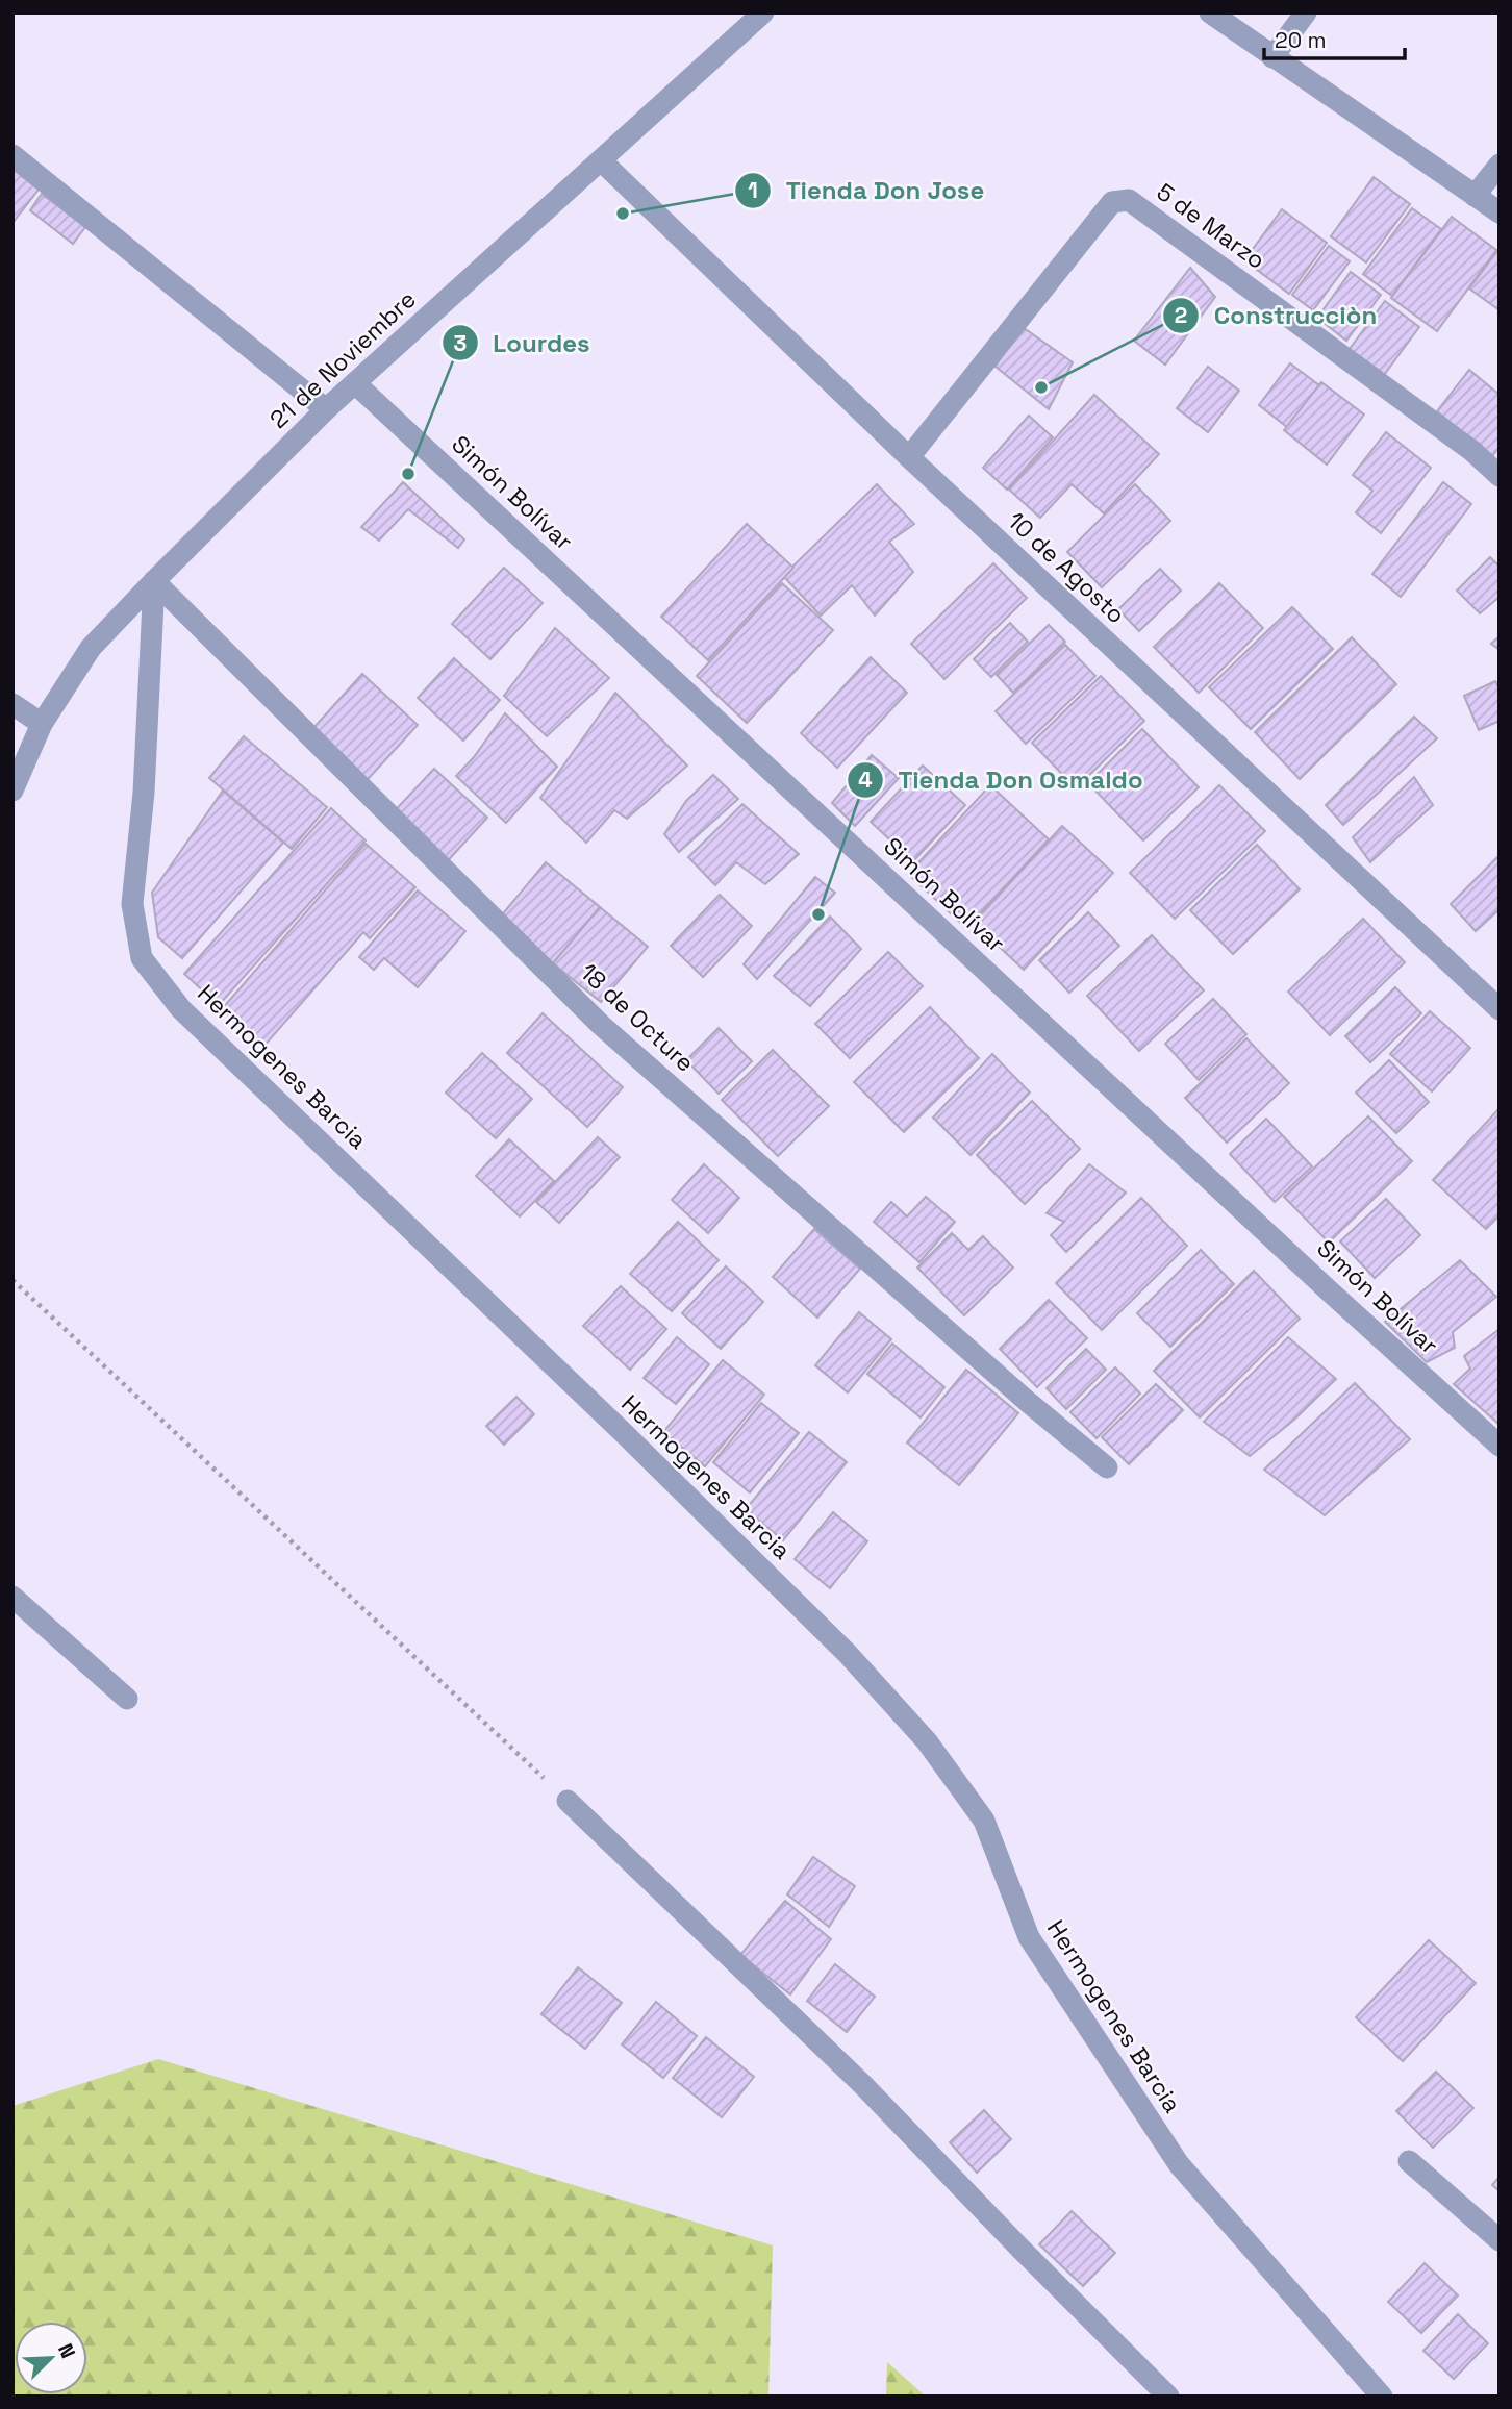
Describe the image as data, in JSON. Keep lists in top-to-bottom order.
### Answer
{
  "streets": {
    "street": [
      "5 de Marzo",
      "21 de Noviembre",
      "Simón Bolívar",
      "10 de Agosto",
      "18 de Octure",
      "Hermogenes Barcia"
    ]
  },
  "crossings": [
    ["5 de Marzo", "10 de Agosto"],
    ["21 de Noviembre", "Simón Bolívar"],
    ["21 de Noviembre", "10 de Agosto"],
    ["21 de Noviembre", "18 de Octure"],
    ["21 de Noviembre", "Hermogenes Barcia"],
    ["18 de Octure", "Hermogenes Barcia"]
  ],
  "places": [
    "Tienda Don Jose",
    "Construcciòn",
    "Lourdes",
    "Tienda Don Osmaldo"
  ],
  "scale_bar": "20 m",
  "north": "top right"
}
